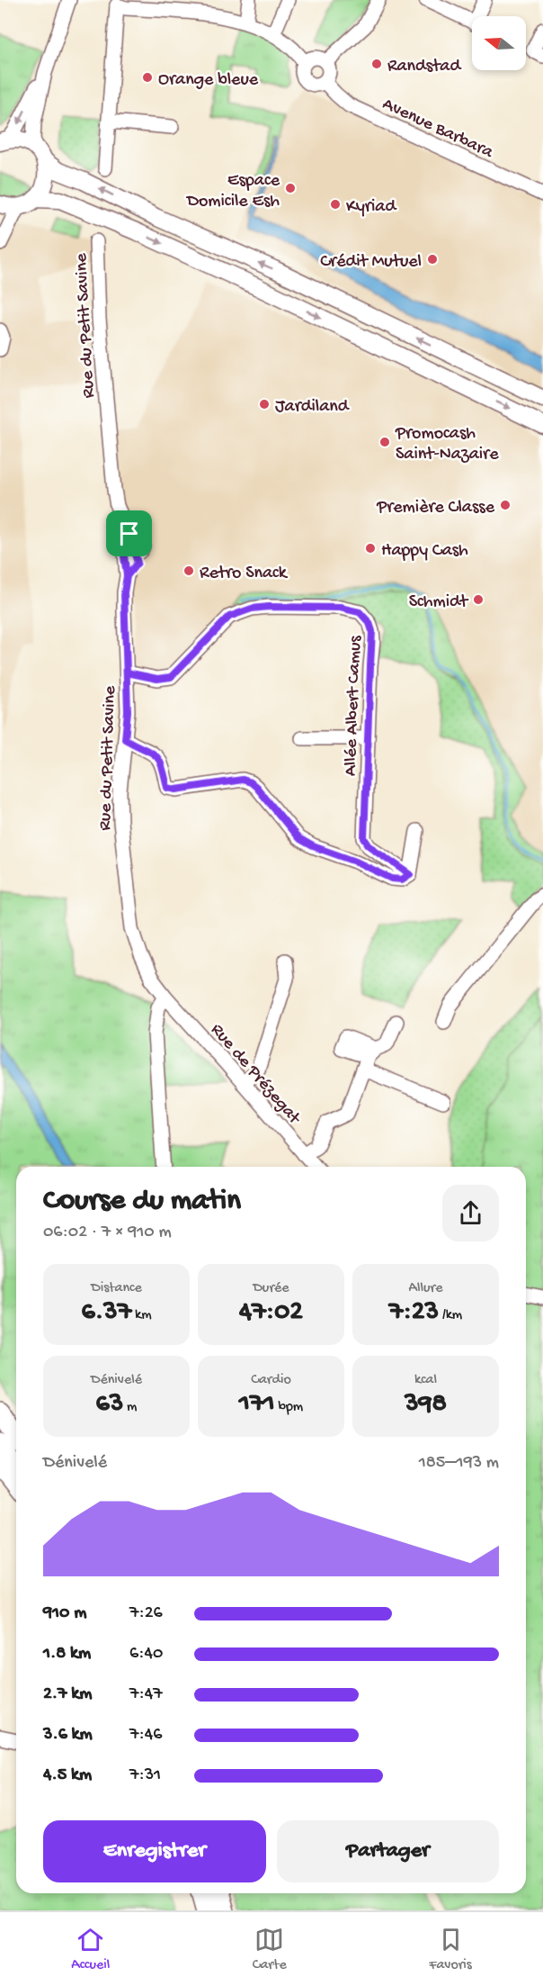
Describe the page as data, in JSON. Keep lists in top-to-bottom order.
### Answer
{
  "streets": {
    "street": [
      "Avenue Barbara",
      "Rue du Petit Savine",
      "Allée Albert Camus",
      "Rue de Prézegat"
    ]
  },
  "crossings": [
    ["Rue du Petit Savine", "Allée Albert Camus"],
    ["Rue du Petit Savine", "Rue de Prézegat"]
  ],
  "places": [
    "Randstad",
    "Orange bleue",
    "Espace Domicile Esh",
    "Kyriad",
    "Crédit Mutuel",
    "Jardiland",
    "Promocash Saint-Nazaire",
    "Première Classe",
    "Happy Cash",
    "Retro Snack",
    "Schmidt"
  ],
  "north": "left",
  "page": {
    "heading": ["Course du matin", "06:02 · 7 × 910 m"],
    "stats": [
      ["Distance", "6.37 km"],
      ["Durée", "47:02"],
      ["Allure", "7:23 /km"],
      ["Dénivelé", "63 m"],
      ["Cardio", "171 bpm"],
      ["kcal", "398"]
    ],
    "chart": ["Dénivelé", "185–193 m"],
    "list": [
      {
        "name": "910 m",
        "note": "7:26"
      },
      {
        "name": "1.8 km",
        "note": "6:40"
      },
      {
        "name": "2.7 km",
        "note": "7:47"
      },
      {
        "name": "3.6 km",
        "note": "7:46"
      },
      {
        "name": "4.5 km",
        "note": "7:31"
      }
    ],
    "buttons": ["Enregistrer", "Partager"],
    "tabs": ["Accueil", "Carte", "Favoris"]
  }
}
